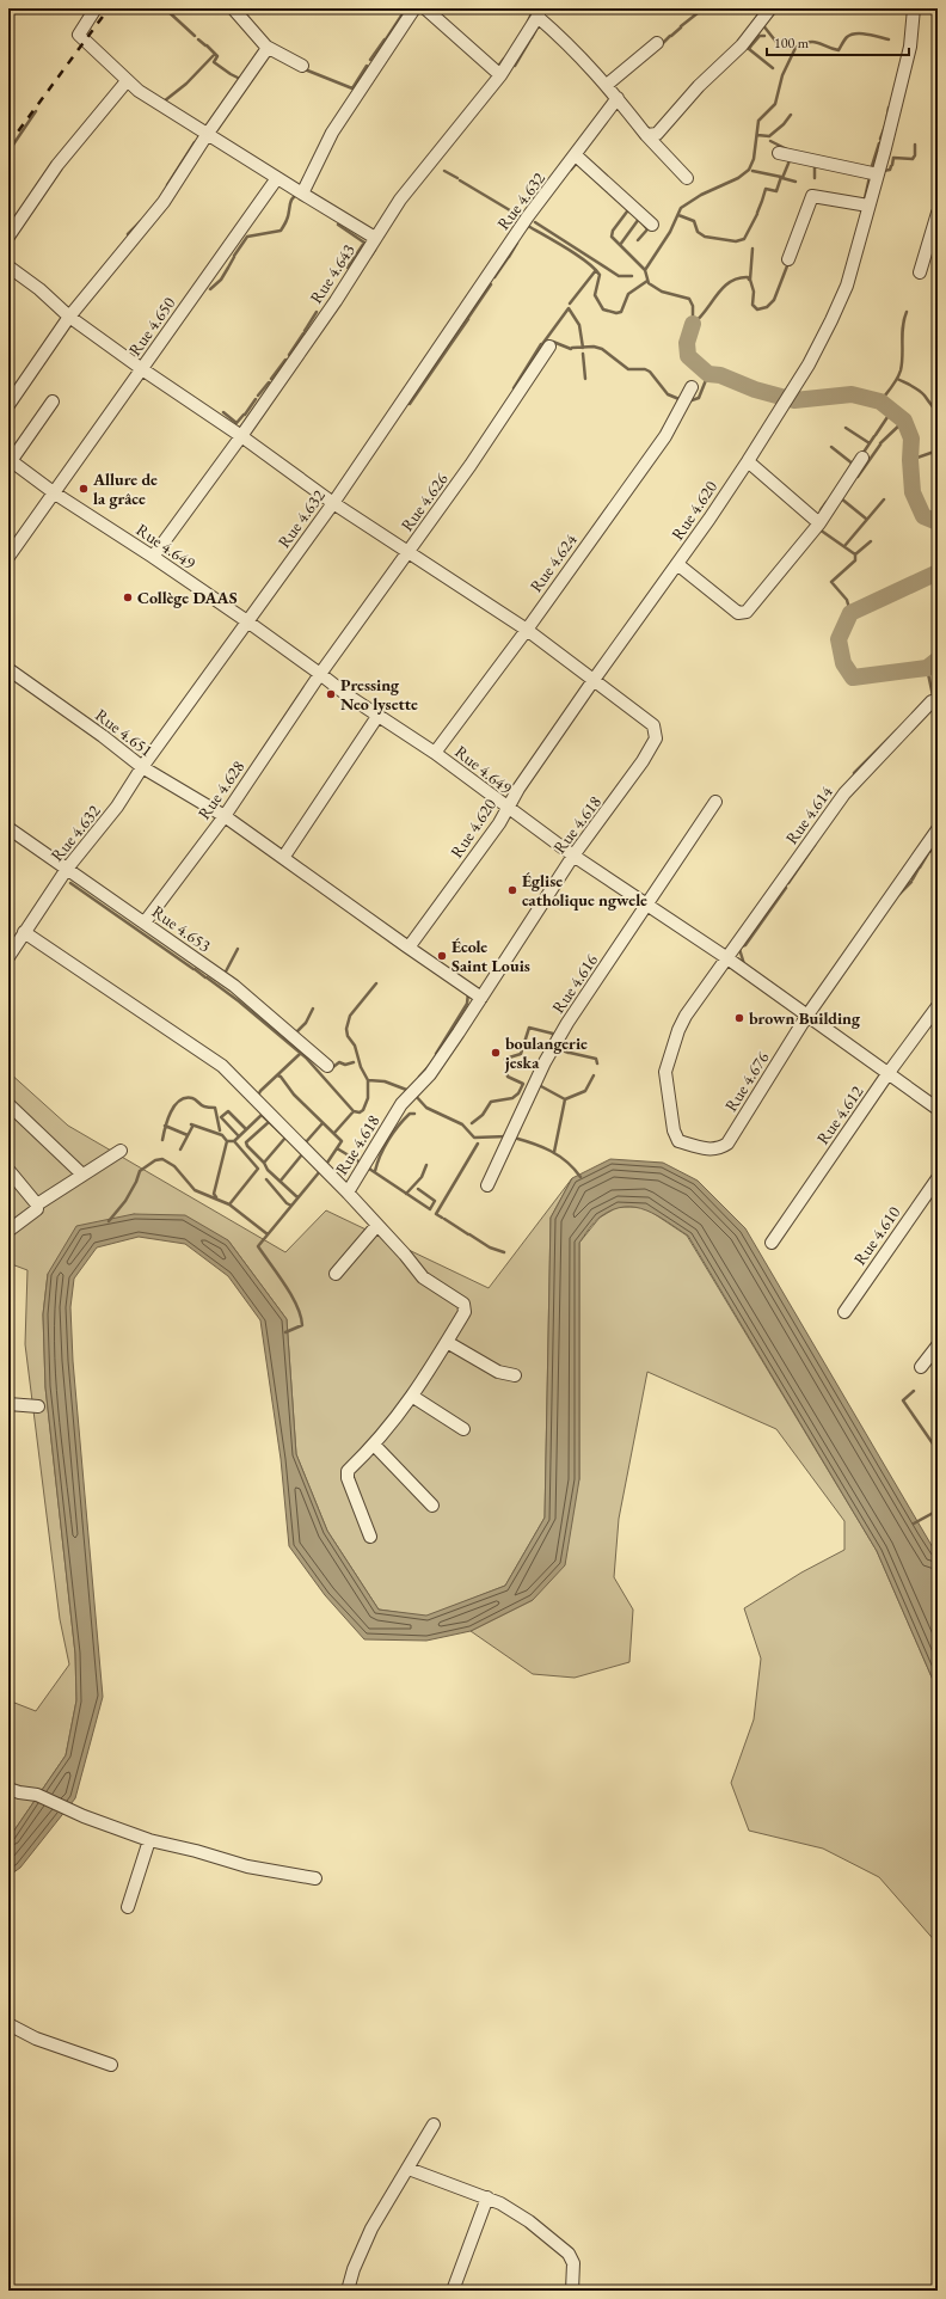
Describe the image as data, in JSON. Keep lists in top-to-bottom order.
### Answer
{
  "streets": {
    "street": [
      "Rue 4.632",
      "Rue 4.643",
      "Rue 4.650",
      "Rue 4.626",
      "Rue 4.620",
      "Rue 4.649",
      "Rue 4.624",
      "Rue 4.651",
      "Rue 4.628",
      "Rue 4.614",
      "Rue 4.618",
      "Rue 4.653",
      "Rue 4.616",
      "Rue 4.676",
      "Rue 4.612",
      "Rue 4.610"
    ]
  },
  "crossings": [
    ["Rue 4.632", "Rue 4.649"],
    ["Rue 4.632", "Rue 4.651"],
    ["Rue 4.632", "Rue 4.618"],
    ["Rue 4.632", "Rue 4.653"],
    ["Rue 4.643", "Rue 4.649"],
    ["Rue 4.643", "Rue 4.618"],
    ["Rue 4.650", "Rue 4.649"],
    ["Rue 4.650", "Rue 4.618"],
    ["Rue 4.626", "Rue 4.649"],
    ["Rue 4.626", "Rue 4.628"],
    ["Rue 4.626", "Rue 4.618"],
    ["Rue 4.620", "Rue 4.649"],
    ["Rue 4.620", "Rue 4.618"],
    ["Rue 4.649", "Rue 4.624"],
    ["Rue 4.649", "Rue 4.628"],
    ["Rue 4.649", "Rue 4.614"],
    ["Rue 4.649", "Rue 4.618"],
    ["Rue 4.649", "Rue 4.616"],
    ["Rue 4.649", "Rue 4.676"],
    ["Rue 4.649", "Rue 4.612"],
    ["Rue 4.624", "Rue 4.618"],
    ["Rue 4.651", "Rue 4.628"],
    ["Rue 4.628", "Rue 4.653"],
    ["Rue 4.614", "Rue 4.676"]
  ],
  "places": [
    "Allure de la grâce",
    "Collège DAAS",
    "Pressing Neo lysette",
    "Église catholique ngwele",
    "École Saint Louis",
    "brown Building",
    "boulangerie jeska"
  ],
  "scale_bar": "100 m"
}
